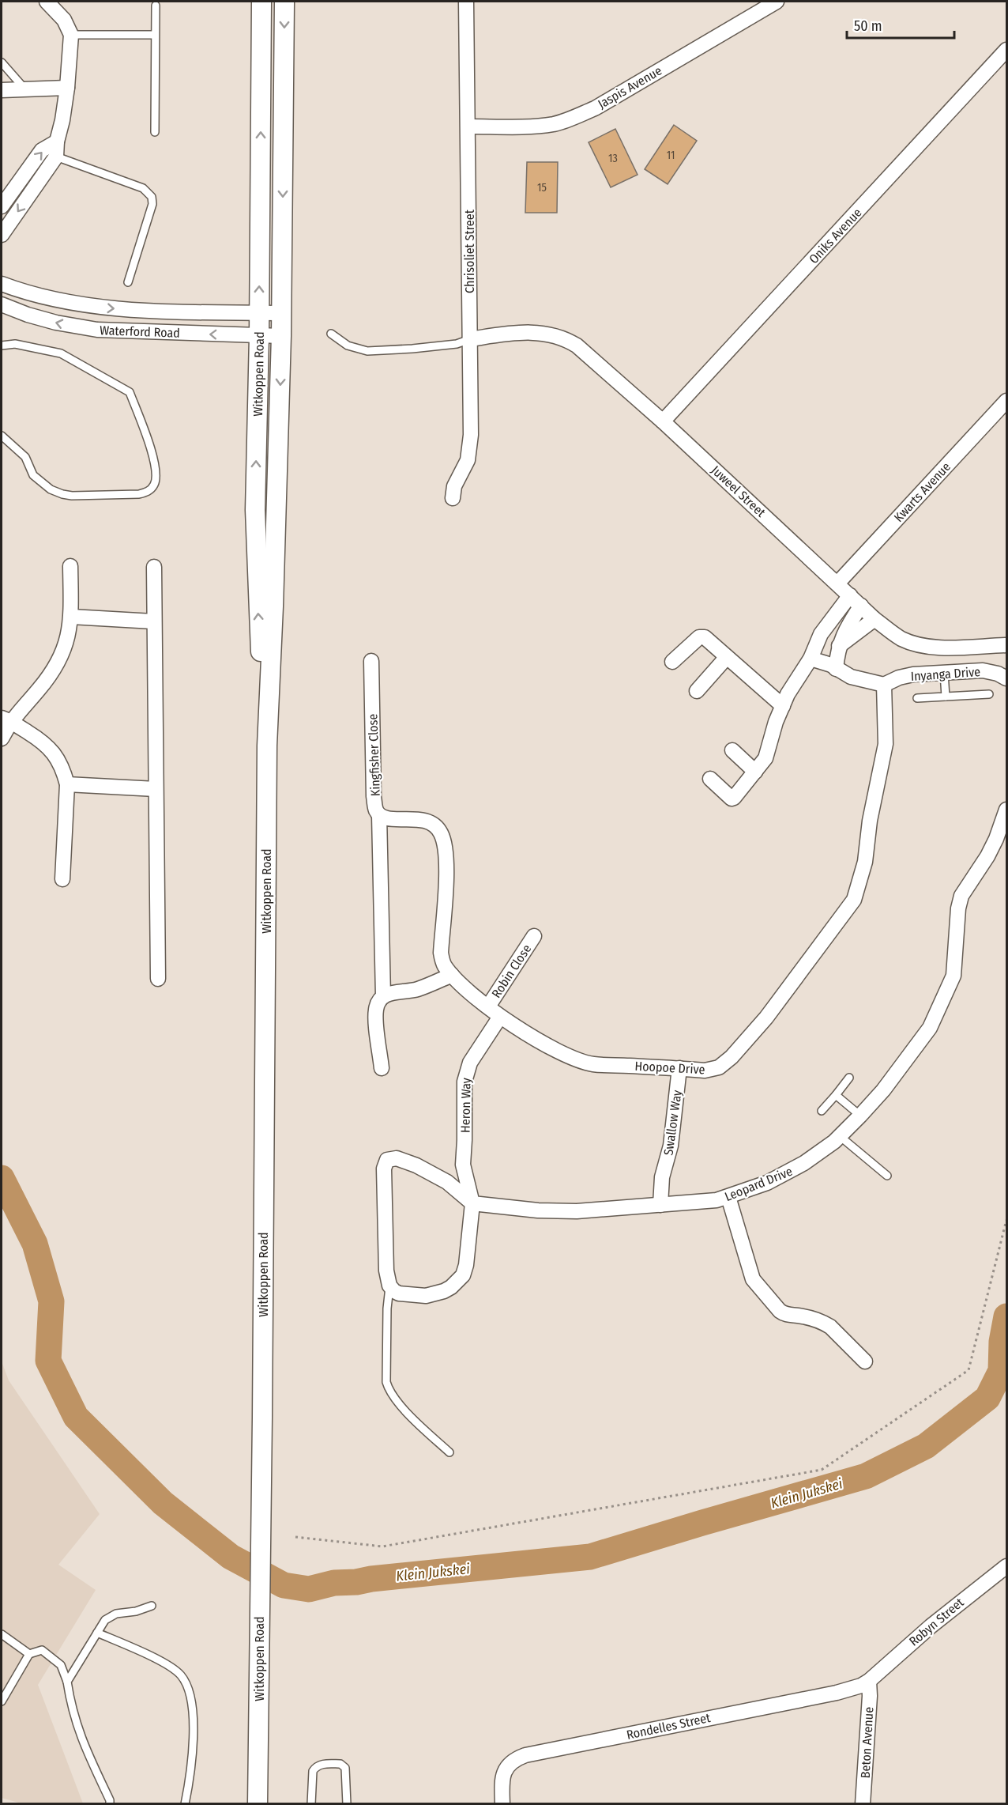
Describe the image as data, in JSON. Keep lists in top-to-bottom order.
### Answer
{
  "streets": {
    "main road": ["Witkoppen Road"],
    "street": [
      "Jaspis Avenue",
      "Oniks Avenue",
      "Chrisoliet Street",
      "Waterford Road",
      "Juweel Street",
      "Kwarts Avenue",
      "Inyanga Drive",
      "Kingfisher Close",
      "Robin Close",
      "Hoopoe Drive",
      "Heron Way",
      "Swallow Way",
      "Leopard Drive",
      "Robyn Street",
      "Rondelles Street",
      "Beton Avenue"
    ]
  },
  "crossings": [
    ["Jaspis Avenue", "Chrisoliet Street"],
    ["Oniks Avenue", "Juweel Street"],
    ["Chrisoliet Street", "Juweel Street"],
    ["Waterford Road", "Witkoppen Road"],
    ["Juweel Street", "Kwarts Avenue"],
    ["Inyanga Drive", "Hoopoe Drive"],
    ["Kingfisher Close", "Hoopoe Drive"],
    ["Robin Close", "Hoopoe Drive"],
    ["Hoopoe Drive", "Heron Way"],
    ["Hoopoe Drive", "Swallow Way"],
    ["Heron Way", "Leopard Drive"],
    ["Swallow Way", "Leopard Drive"],
    ["Robyn Street", "Rondelles Street"],
    ["Robyn Street", "Beton Avenue"],
    ["Rondelles Street", "Beton Avenue"]
  ],
  "water": ["Klein Jukskei"],
  "house_numbers": ["11", "13", "15"],
  "scale_bar": "50 m"
}
